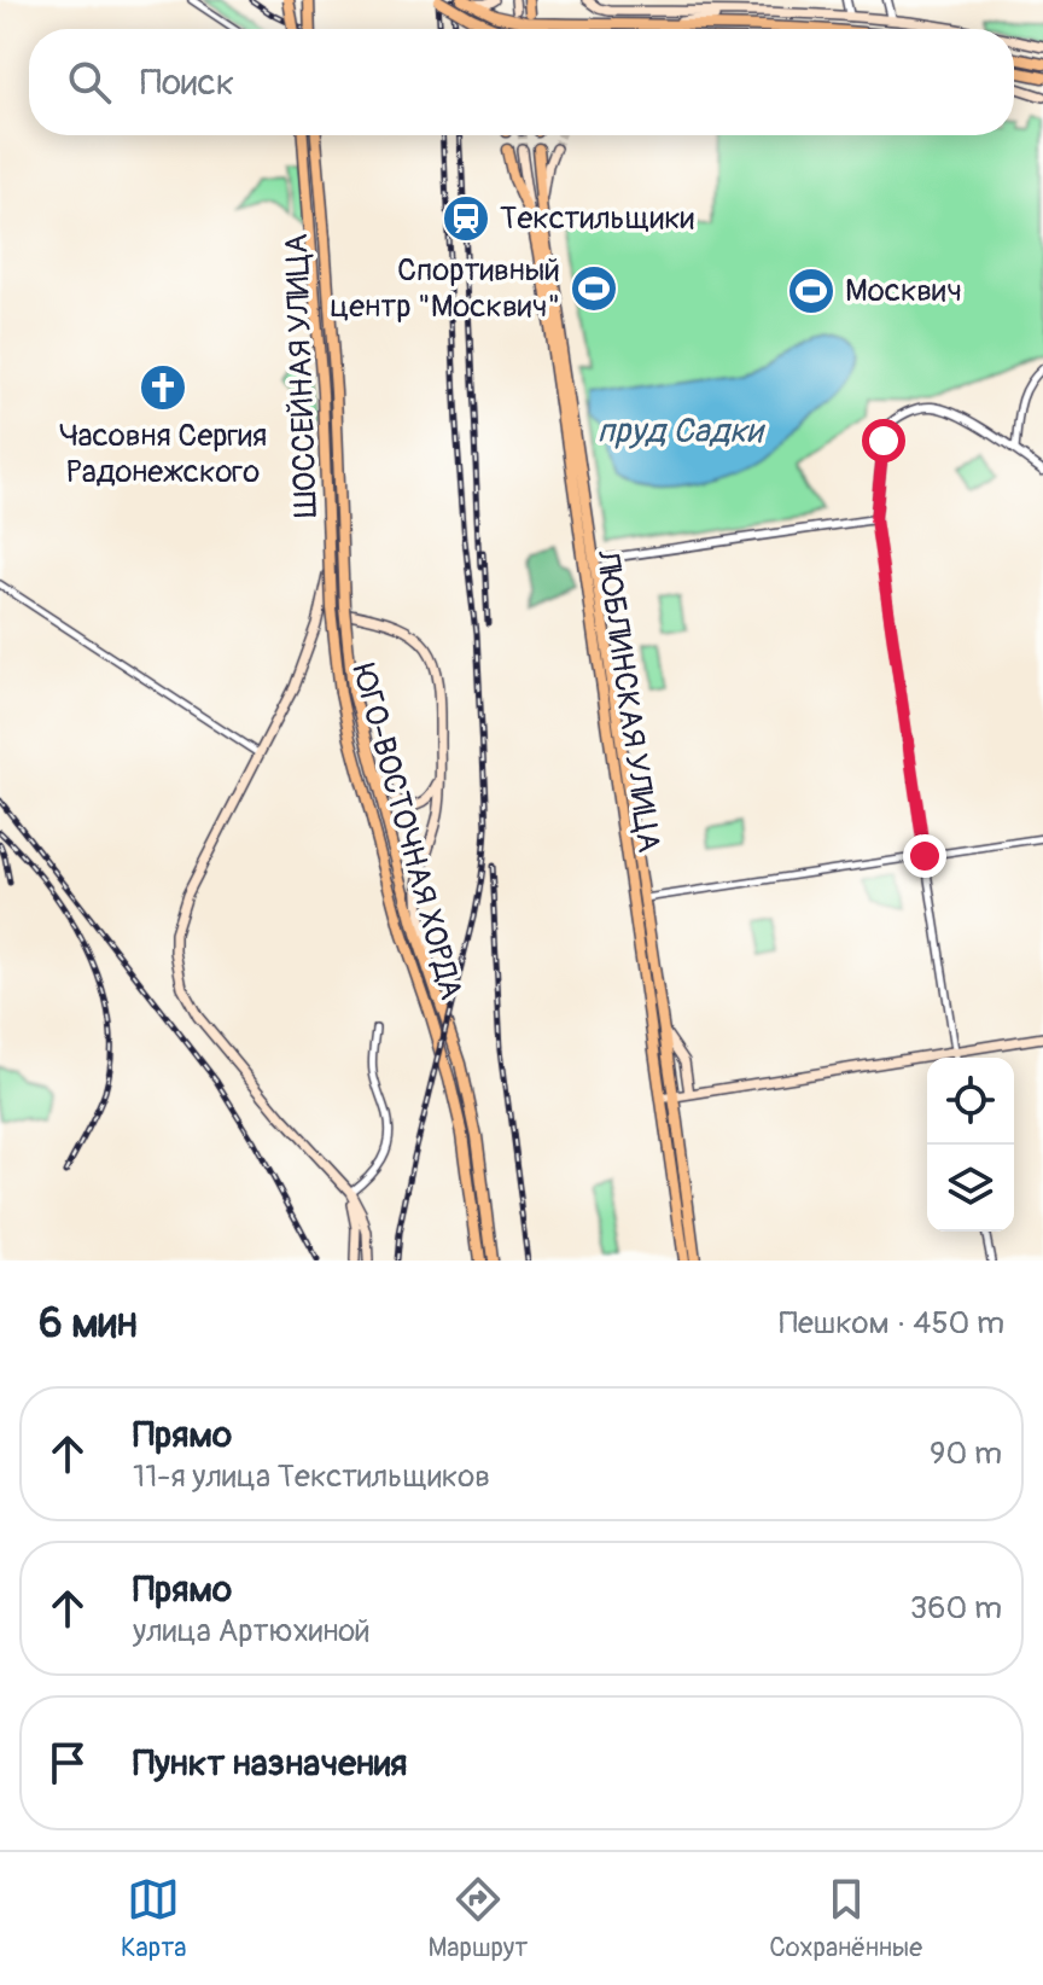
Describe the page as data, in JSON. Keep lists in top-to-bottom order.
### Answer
{
  "streets": {
    "main road": ["ШОССЕЙНАЯ УЛИЦА", "ЛЮБЛИНСКАЯ УЛИЦА", "ЮГО-ВОСТОЧНАЯ ХОРДА"]
  },
  "water": ["пруд Садки"],
  "places": {
    "station": ["Текстильщики"],
    "sports": ["Спортивный центр \"Москвич\"", "Москвич"],
    "church": ["Часовня Сергия Радонежского"]
  },
  "page": {
    "search": "Поиск",
    "heading": ["6 мин", "Пешком · 450 m"],
    "list": [
      ["Прямо", "11-я улица Текстильщиков", "90 m"],
      ["Прямо", "улица Артюхиной", "360 m"],
      "Пункт назначения"
    ],
    "nav": ["Карта", "Маршрут", "Сохранённые"]
  }
}
